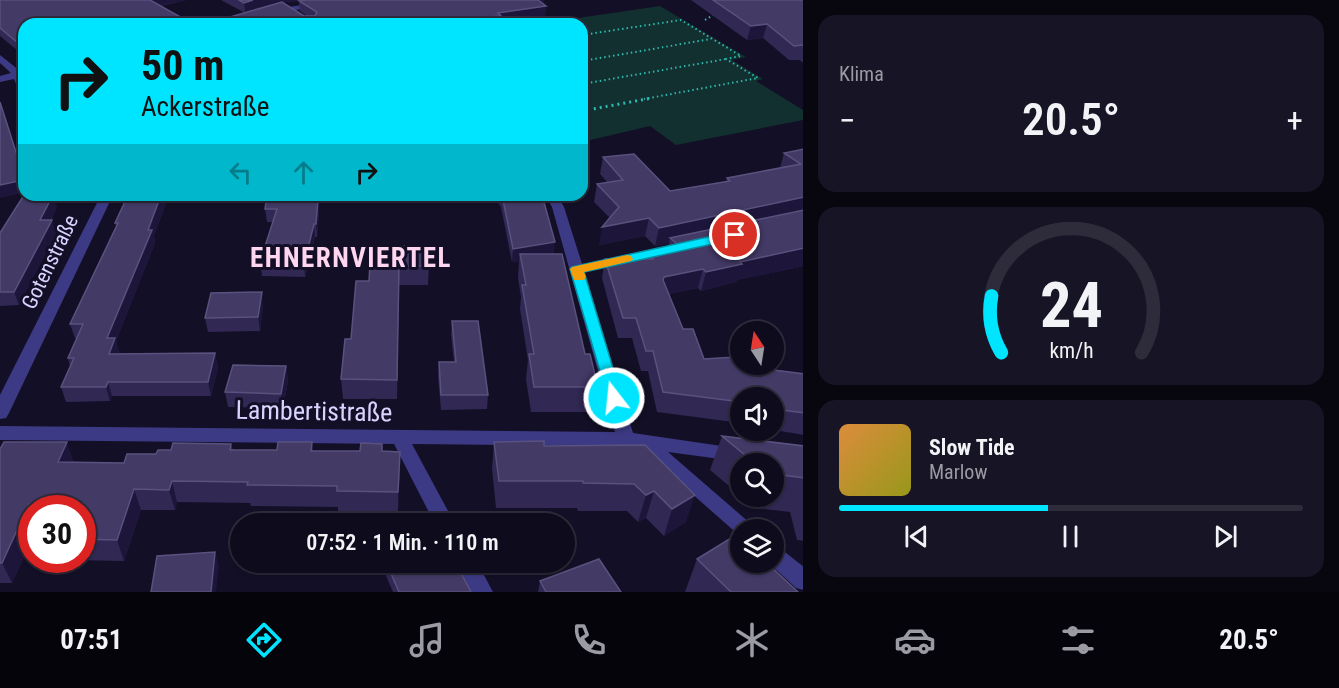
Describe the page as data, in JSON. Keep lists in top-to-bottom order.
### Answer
{
  "streets": {
    "street": ["Gotenstraße", "Lambertistraße"]
  },
  "districts": ["EHNERNVIERTEL"],
  "north": "top",
  "page": {
    "tile": "Klima",
    "turn": ["50 m", "Ackerstraße"],
    "heat": ["−", "20.5°", "+"],
    "song": ["Slow Tide", "Marlow"],
    "limit": "30",
    "trip": "07:52 · 1 Min. · 110 m",
    "tabs": ["07:51", "20.5°"],
    "gauge": ["24", "km/h"]
  }
}
